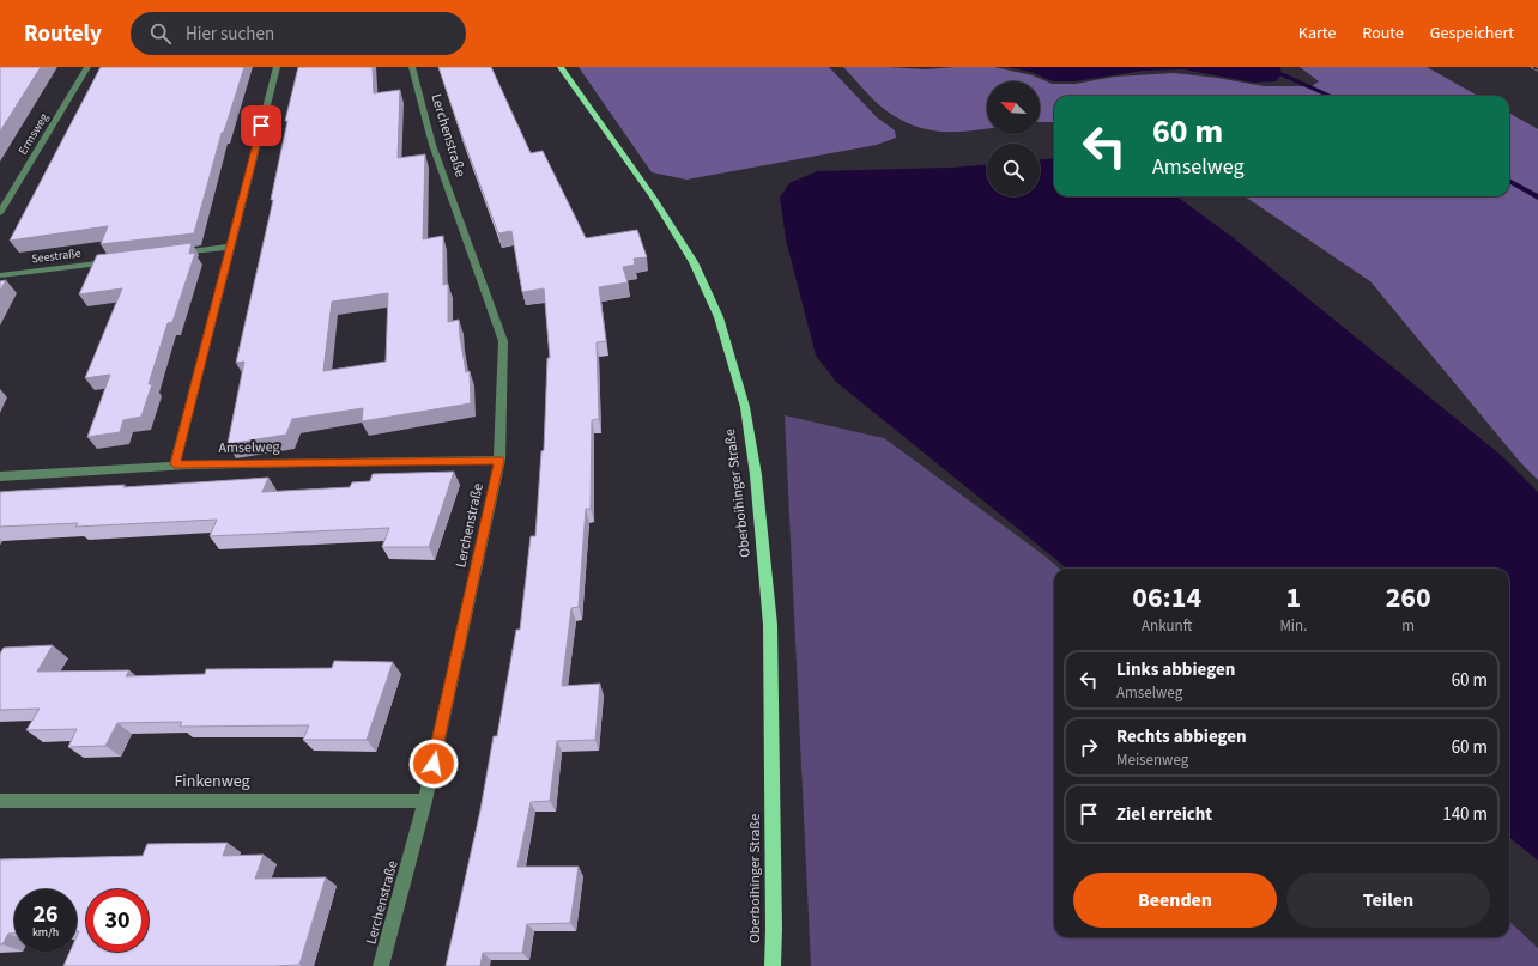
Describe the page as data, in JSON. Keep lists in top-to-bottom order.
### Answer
{
  "streets": {
    "main road": ["Oberboihinger Straße"],
    "street": [
      "Ermsweg",
      "Lerchenstraße",
      "Seestraße",
      "Amselweg",
      "Finkenweg"
    ]
  },
  "crossings": [
    ["Lerchenstraße", "Amselweg"],
    ["Lerchenstraße", "Finkenweg"]
  ],
  "north": "top left",
  "page": {
    "header": "Routely",
    "search": "Hier suchen",
    "nav": ["Karte", "Route", "Gespeichert"],
    "turn": ["60 m", "Amselweg"],
    "eta": [
      "06:14",
      "Ankunft",
      "1",
      "Min.",
      "260",
      "m"
    ],
    "list": [
      {
        "name": "Links abbiegen",
        "note": "Amselweg",
        "value": "60 m"
      },
      {
        "name": "Rechts abbiegen",
        "note": "Meisenweg",
        "value": "60 m"
      },
      {
        "name": "Ziel erreicht",
        "value": "140 m"
      }
    ],
    "buttons": ["Beenden", "Teilen"],
    "speed": "26 km/h",
    "limit": "30"
  }
}
